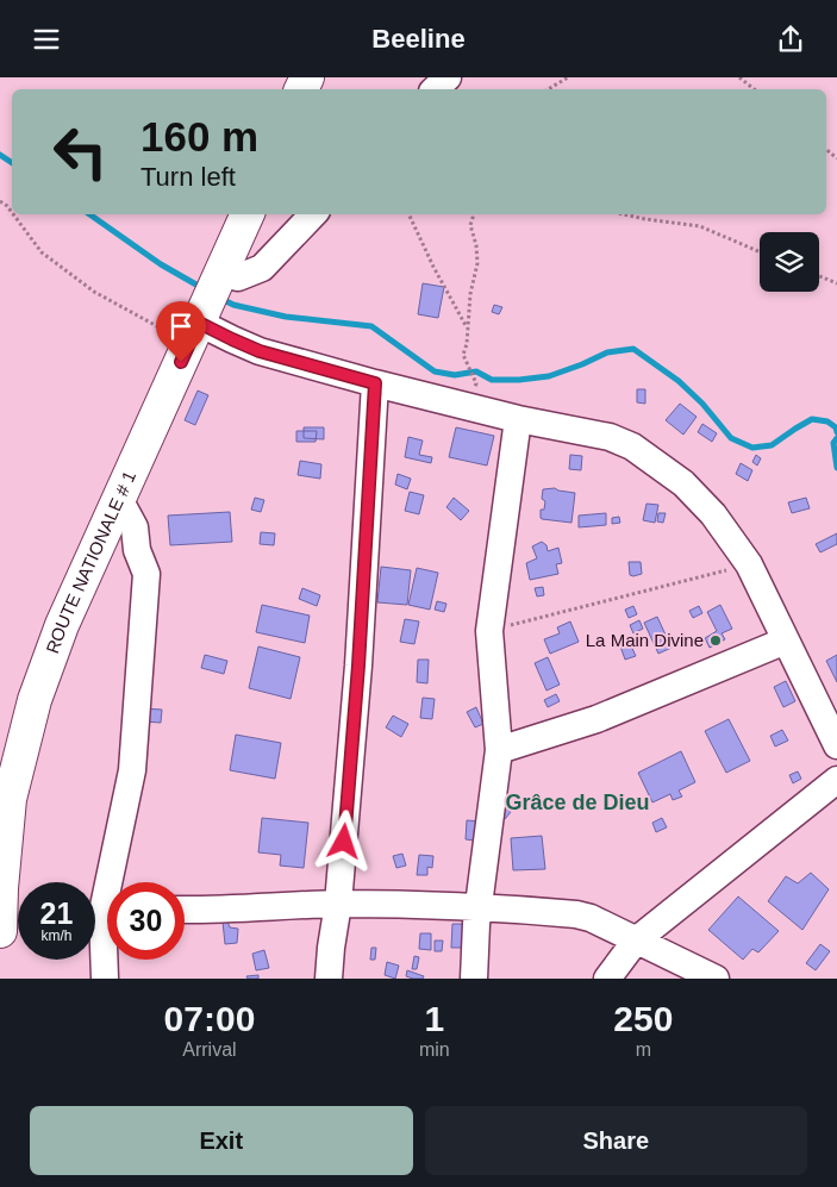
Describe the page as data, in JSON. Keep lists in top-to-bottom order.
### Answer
{
  "streets": {
    "main road": ["ROUTE NATIONALE # 1"]
  },
  "districts": ["Grâce de Dieu"],
  "places": ["La Main Divine"],
  "page": {
    "header": "Beeline",
    "turn": ["160 m", "Turn left"],
    "speed": "21 km/h",
    "limit": "30",
    "eta": [
      "07:00",
      "Arrival",
      "1",
      "min",
      "250",
      "m"
    ],
    "buttons": ["Exit", "Share"]
  }
}
